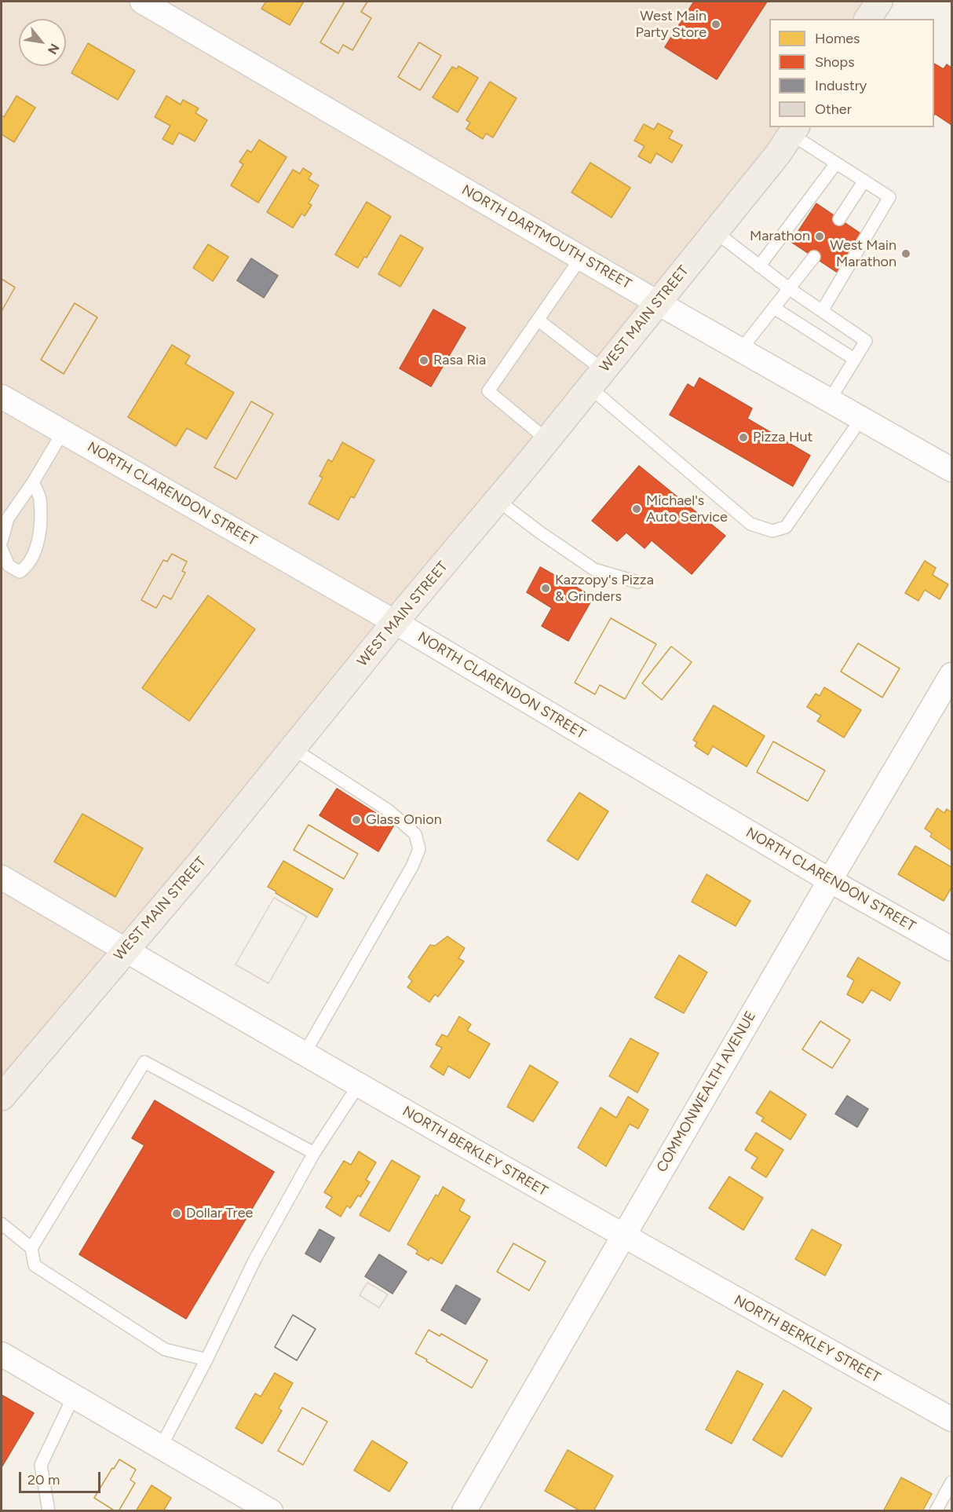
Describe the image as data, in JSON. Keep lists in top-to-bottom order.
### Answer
{
  "streets": {
    "main road": ["WEST MAIN STREET"],
    "street": [
      "NORTH DARTMOUTH STREET",
      "NORTH CLARENDON STREET",
      "COMMONWEALTH AVENUE",
      "NORTH BERKLEY STREET"
    ]
  },
  "crossings": [
    ["NORTH DARTMOUTH STREET", "WEST MAIN STREET"],
    ["WEST MAIN STREET", "NORTH CLARENDON STREET"],
    ["WEST MAIN STREET", "NORTH BERKLEY STREET"],
    ["NORTH CLARENDON STREET", "COMMONWEALTH AVENUE"],
    ["COMMONWEALTH AVENUE", "NORTH BERKLEY STREET"]
  ],
  "places": [
    "West Main Party Store",
    "Marathon",
    "West Main Marathon",
    "Rasa Ria",
    "Pizza Hut",
    "Michael's Auto Service",
    "Kazzopy's Pizza & Grinders",
    "Glass Onion",
    "Dollar Tree"
  ],
  "legend": [
    "Homes",
    "Shops",
    "Industry",
    "Other"
  ],
  "scale_bar": "20 m",
  "north": "bottom right"
}
